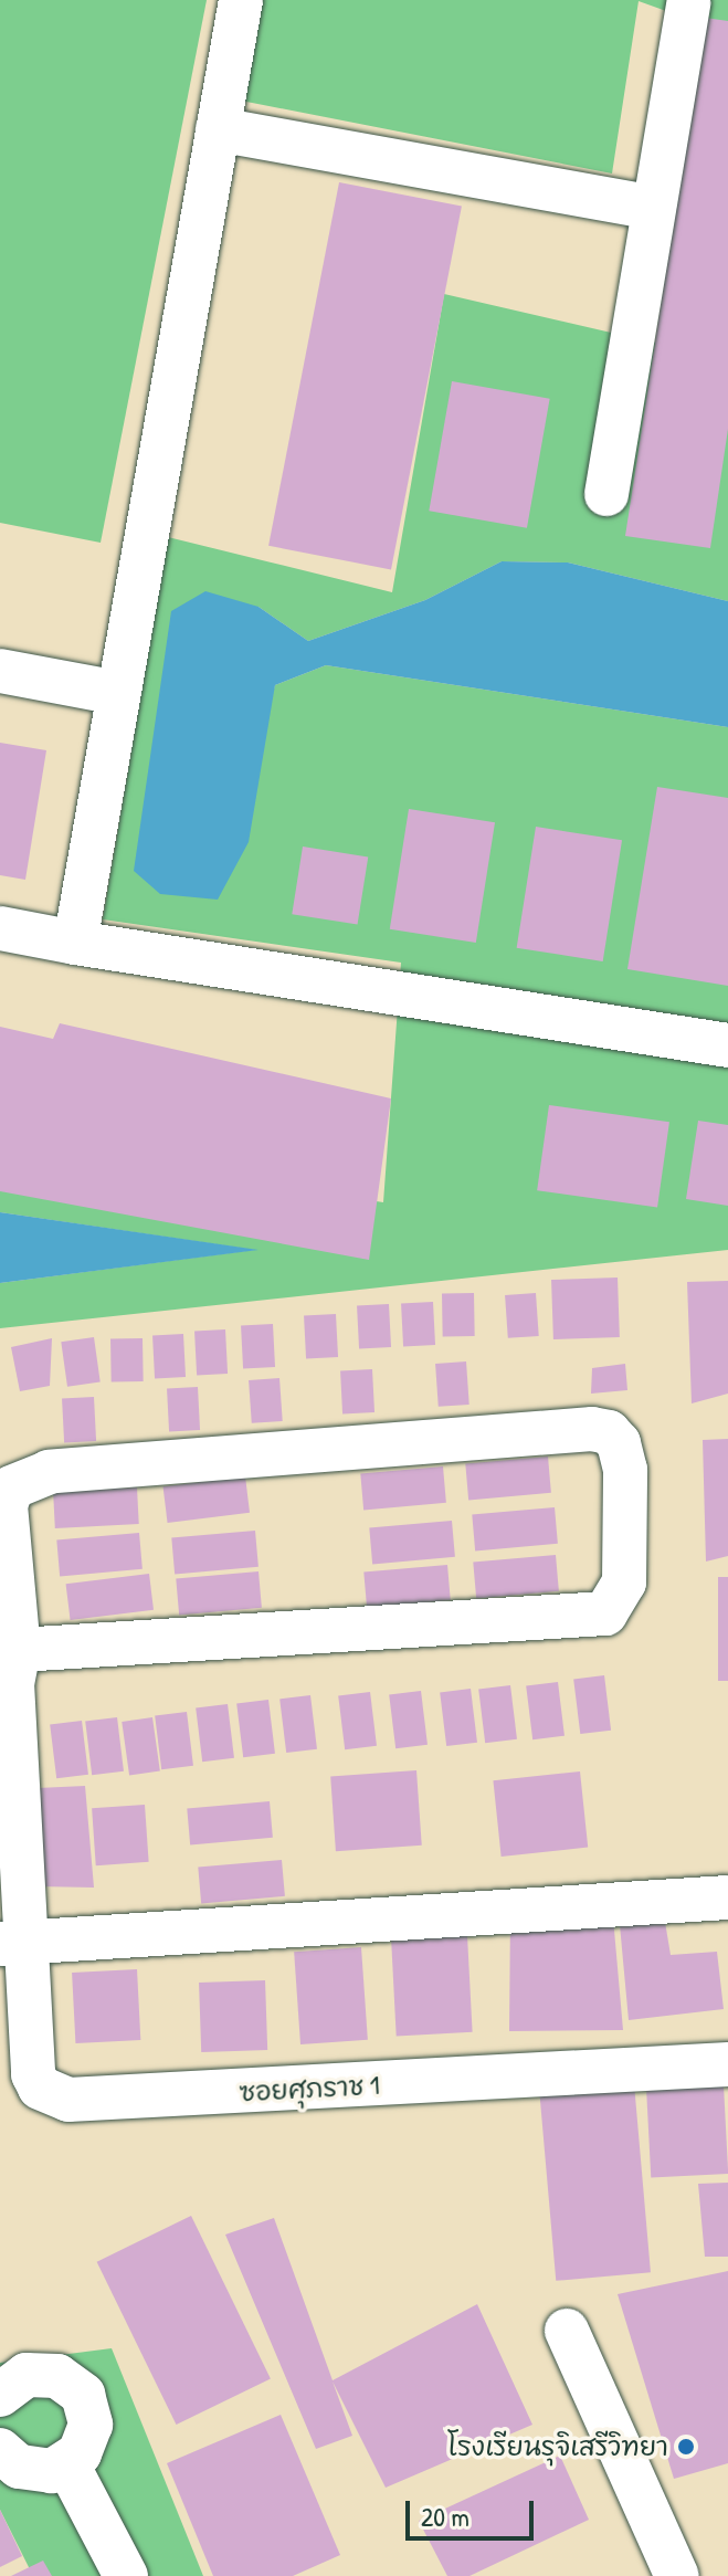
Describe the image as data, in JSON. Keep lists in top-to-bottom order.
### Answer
{
  "streets": {
    "street": ["ซอยศุภราช 1"]
  },
  "places": ["โรงเรียนรุจิเสรีวิทยา"],
  "scale_bar": "20 m"
}
